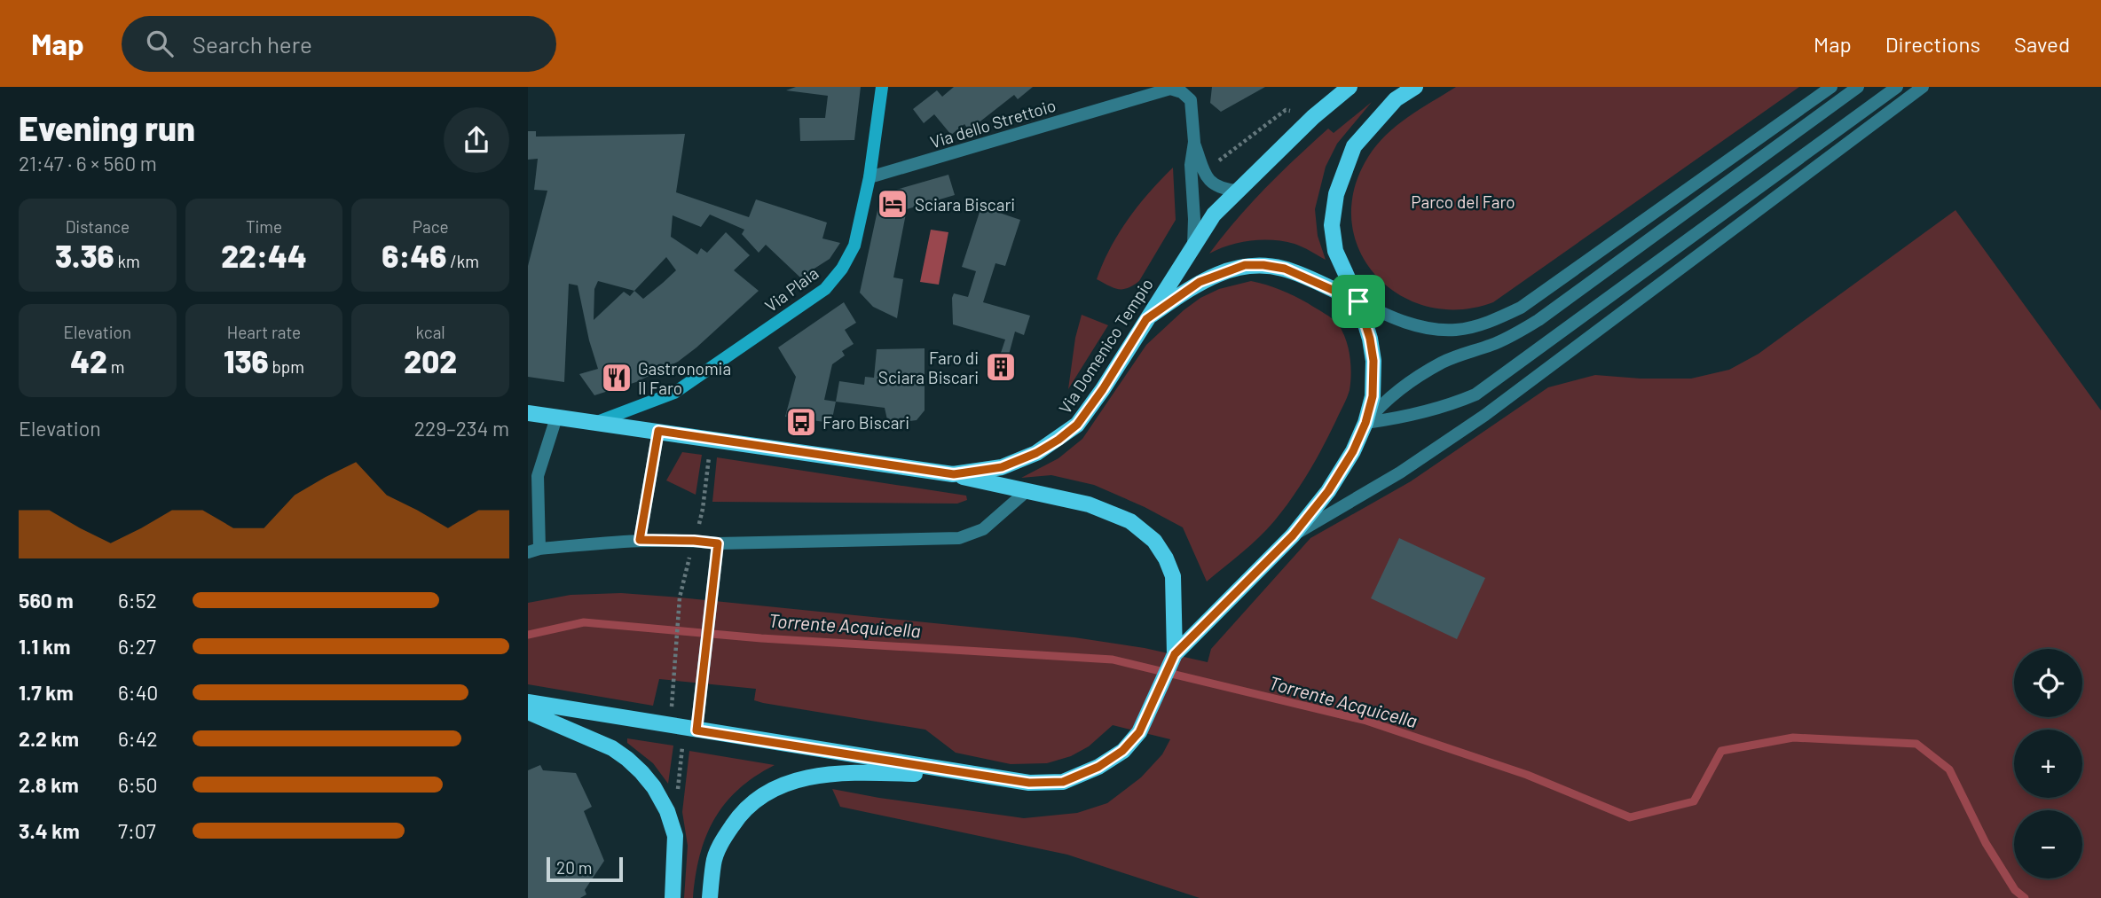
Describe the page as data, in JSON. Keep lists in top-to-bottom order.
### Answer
{
  "streets": {
    "main road": ["Via Domenico Tempio"],
    "street": ["Via dello Strettoio", "Via Plaia"]
  },
  "crossings": [
    ["Via dello Strettoio", "Via Plaia"],
    ["Via Plaia", "Via Domenico Tempio"]
  ],
  "water": ["Torrente Acquicella"],
  "parks": ["Parco del Faro"],
  "places": {
    "hotel": ["Sciara Biscari"],
    "building": ["Faro di Sciara Biscari"],
    "restaurant": ["Gastronomia Il Faro"],
    "bus stop": ["Faro Biscari"]
  },
  "scale_bar": "20 m",
  "page": {
    "header": "Map",
    "search": "Search here",
    "nav": ["Map", "Directions", "Saved"],
    "heading": ["Evening run", "21:47 · 6 × 560 m"],
    "stats": [
      ["Distance", "3.36 km"],
      ["Time", "22:44"],
      ["Pace", "6:46 /km"],
      ["Elevation", "42 m"],
      ["Heart rate", "136 bpm"],
      ["kcal", "202"]
    ],
    "chart": ["Elevation", "229–234 m"],
    "list": [
      {
        "name": "560 m",
        "note": "6:52"
      },
      {
        "name": "1.1 km",
        "note": "6:27"
      },
      {
        "name": "1.7 km",
        "note": "6:40"
      },
      {
        "name": "2.2 km",
        "note": "6:42"
      },
      {
        "name": "2.8 km",
        "note": "6:50"
      },
      {
        "name": "3.4 km",
        "note": "7:07"
      }
    ],
    "map_buttons": ["+", "−"],
    "scale": "20 m"
  }
}
